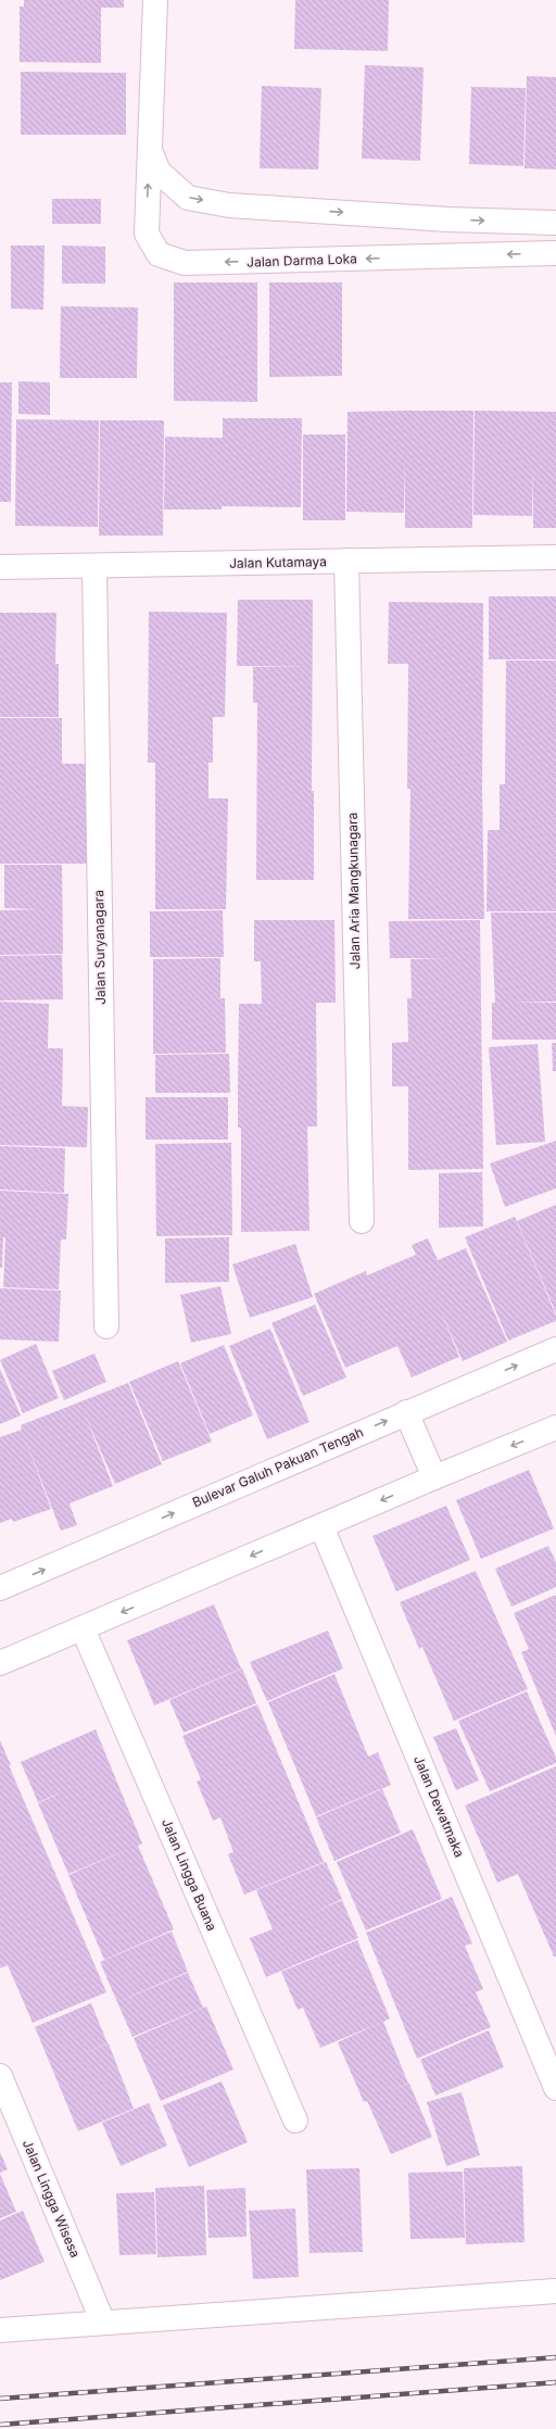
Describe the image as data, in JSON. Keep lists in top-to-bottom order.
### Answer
{
  "streets": {
    "street": [
      "Jalan Darma Loka",
      "Jalan Kutamaya",
      "Jalan Aria Mangkunagara",
      "Jalan Suryanagara",
      "Bulevar Galuh Pakuan Tengah",
      "Jalan Dewatmaka",
      "Jalan Lingga Buana",
      "Jalan Lingga Wisesa"
    ]
  },
  "crossings": [
    ["Jalan Kutamaya", "Jalan Aria Mangkunagara"],
    ["Jalan Kutamaya", "Jalan Suryanagara"]
  ]
}
